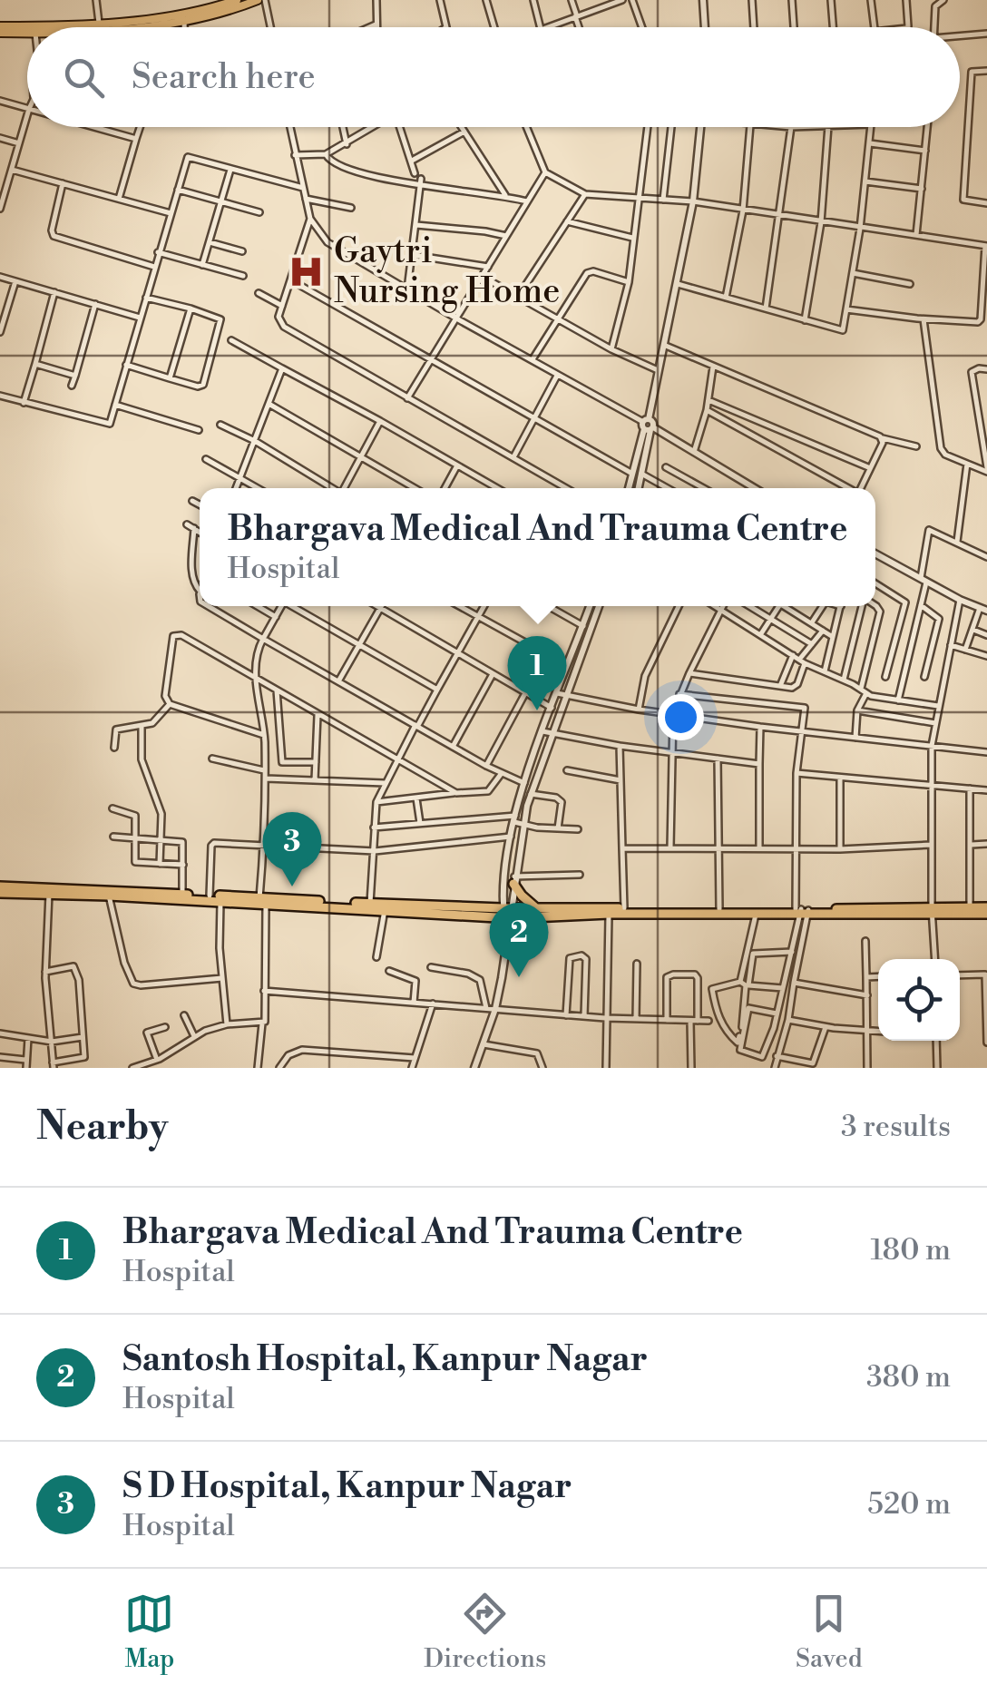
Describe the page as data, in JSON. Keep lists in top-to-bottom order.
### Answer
{
  "places": {
    "hospital": ["Gaytri Nursing Home"]
  },
  "page": {
    "search": "Search here",
    "popup": ["Bhargava Medical And Trauma Centre", "Hospital"],
    "pins": ["1", "3", "2"],
    "heading": ["Nearby", "3 results"],
    "list": [
      {
        "mark": "1",
        "name": "Bhargava Medical And Trauma Centre",
        "note": "Hospital",
        "value": "180 m"
      },
      {
        "mark": "2",
        "name": "Santosh Hospital, Kanpur Nagar",
        "note": "Hospital",
        "value": "380 m"
      },
      {
        "mark": "3",
        "name": "S D Hospital, Kanpur Nagar",
        "note": "Hospital",
        "value": "520 m"
      }
    ],
    "nav": ["Map", "Directions", "Saved"]
  }
}
